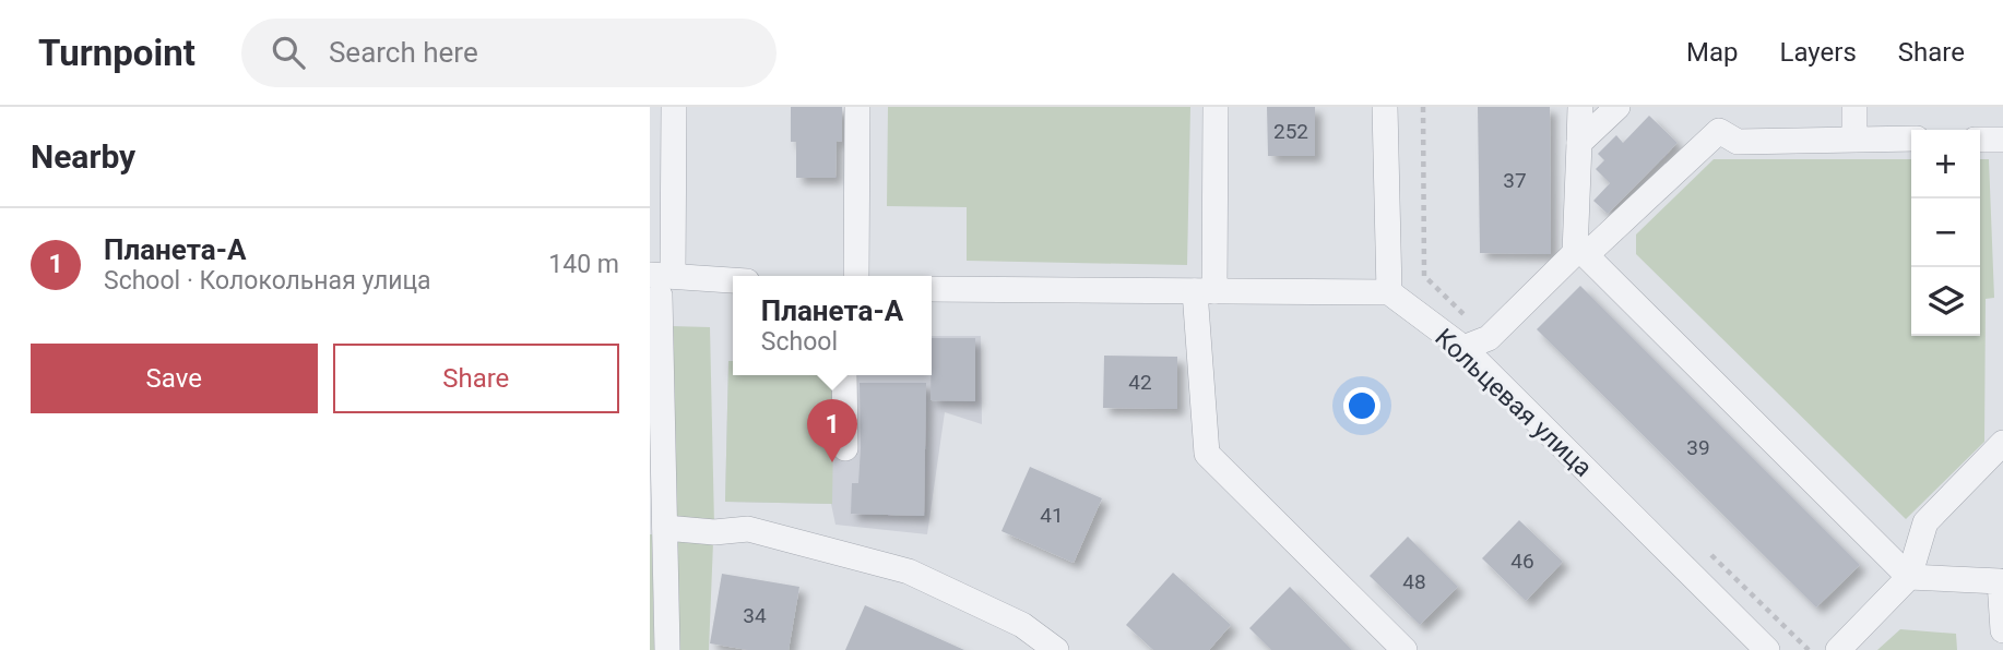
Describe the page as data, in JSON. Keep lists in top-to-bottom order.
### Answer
{
  "streets": {
    "street": ["Кольцевая улица"]
  },
  "house_numbers": [
    "252",
    "37",
    "42",
    "39",
    "41",
    "46",
    "48",
    "34"
  ],
  "page": {
    "header": "Turnpoint",
    "search": "Search here",
    "nav": ["Map", "Layers", "Share"],
    "heading": "Nearby",
    "map_buttons": ["+", "−"],
    "list": [
      {
        "mark": "1",
        "name": "Планета-А",
        "note": "School · Колокольная улица",
        "value": "140 m"
      }
    ],
    "popup": ["Планета-А", "School"],
    "buttons": ["Save", "Share"],
    "pins": "1"
  }
}
